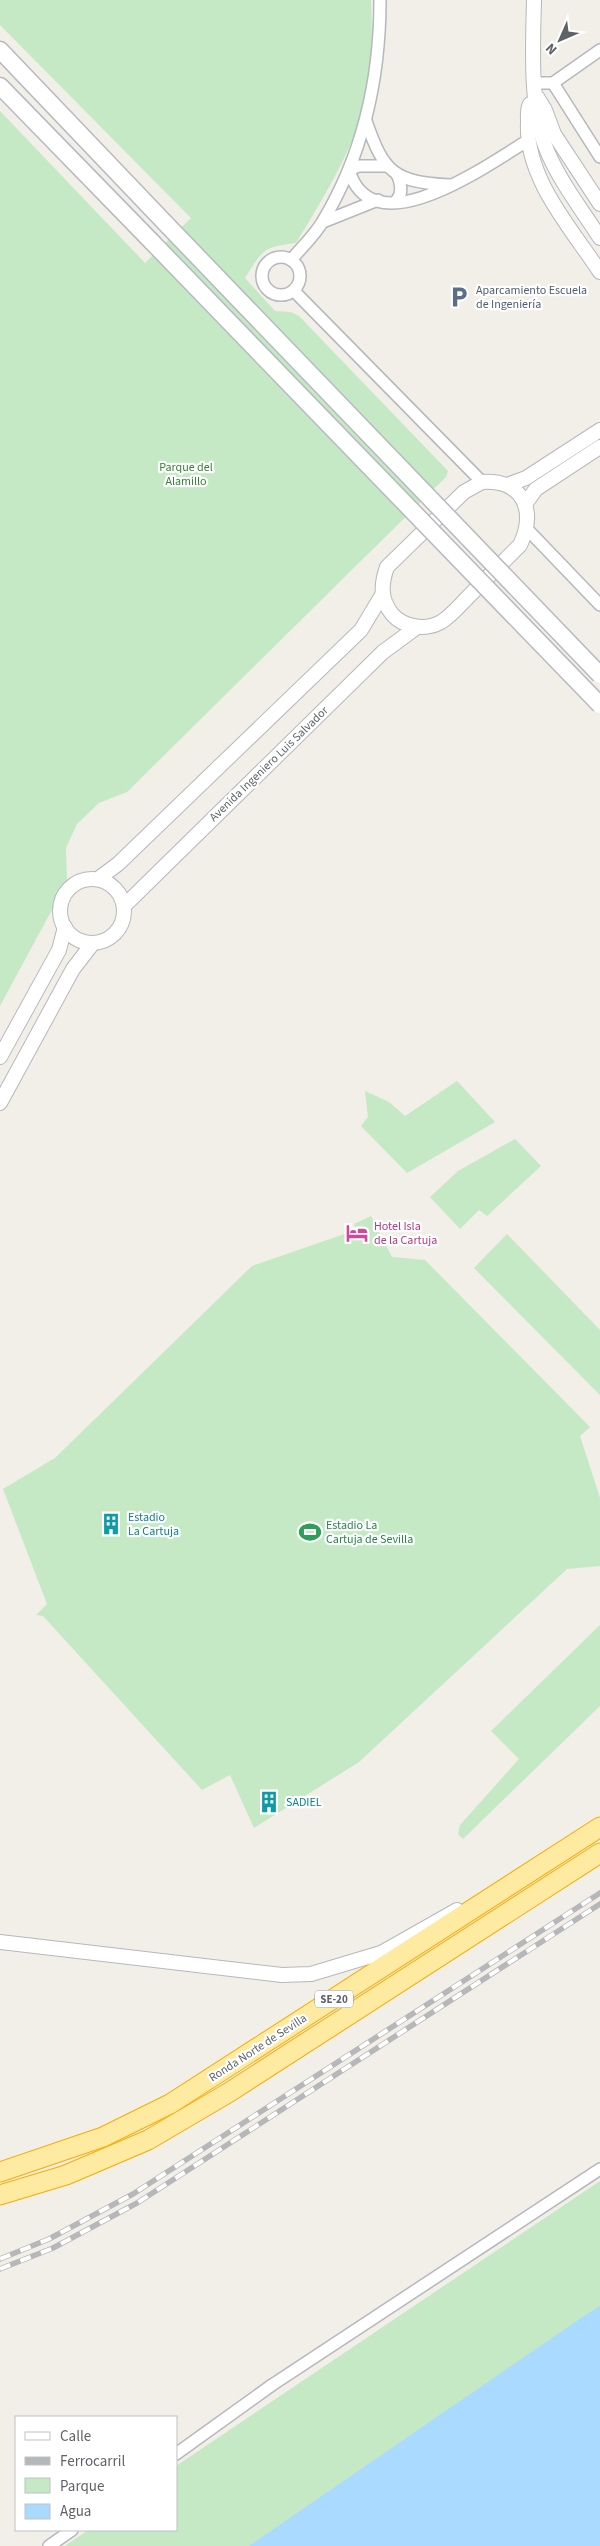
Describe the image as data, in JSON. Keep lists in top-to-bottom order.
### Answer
{
  "streets": {
    "highway": ["SE-20", "Ronda Norte de Sevilla"],
    "street": ["Avenida Ingeniero Luis Salvador"]
  },
  "parks": ["Parque del Alamillo"],
  "places": {
    "parking": ["Aparcamiento Escuela de Ingeniería"],
    "hotel": ["Hotel Isla de la Cartuja"],
    "building": ["Estadio La Cartuja", "SADIEL"],
    "sports": ["Estadio La Cartuja de Sevilla"]
  },
  "legend": [
    "Calle",
    "Ferrocarril",
    "Parque",
    "Agua"
  ],
  "north": "bottom left"
}
